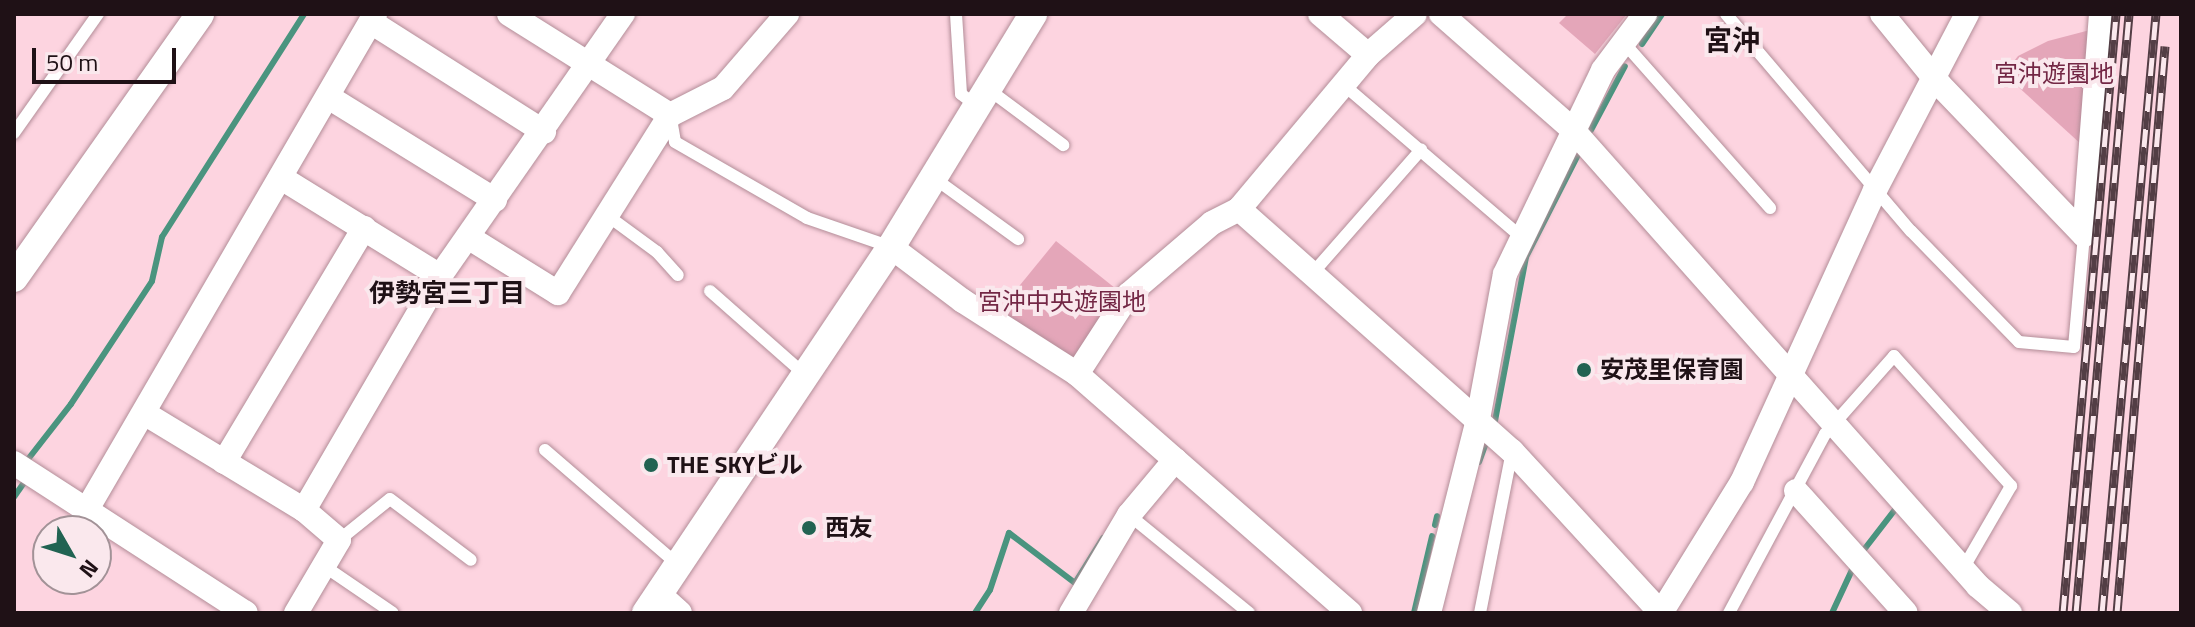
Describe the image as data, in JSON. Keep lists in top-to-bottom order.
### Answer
{
  "districts": ["宮沖", "伊勢宮三丁目"],
  "parks": ["宮沖遊園地", "宮沖中央遊園地"],
  "places": ["安茂里保育園", "THE SKYビル", "西友"],
  "scale_bar": "50 m",
  "north": "bottom right"
}
